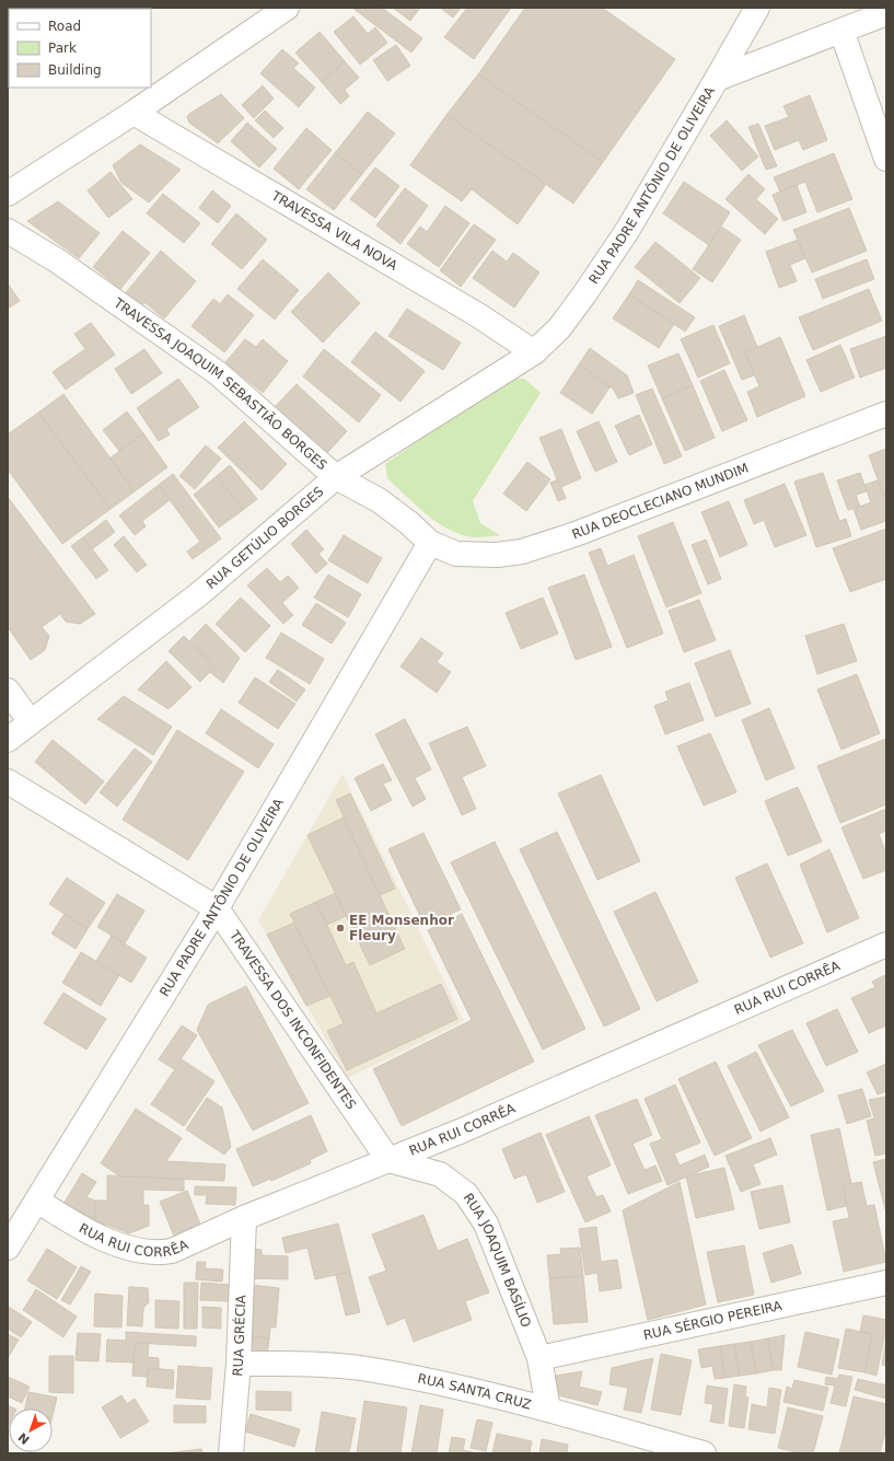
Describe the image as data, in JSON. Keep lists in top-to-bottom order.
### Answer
{
  "streets": {
    "street": [
      "RUA PADRE ANTÔNIO DE OLIVEIRA",
      "TRAVESSA VILA NOVA",
      "TRAVESSA JOAQUIM SEBASTIÃO BORGES",
      "RUA DEOCLECIANO MUNDIM",
      "RUA GETÚLIO BORGES",
      "RUA RUI CORRÊA",
      "TRAVESSA DOS INCONFIDENTES",
      "RUA JOAQUIM BASÍLIO",
      "RUA SÉRGIO PEREIRA",
      "RUA GRÉCIA",
      "RUA SANTA CRUZ"
    ]
  },
  "crossings": [
    ["RUA PADRE ANTÔNIO DE OLIVEIRA", "TRAVESSA VILA NOVA"],
    ["RUA PADRE ANTÔNIO DE OLIVEIRA", "TRAVESSA JOAQUIM SEBASTIÃO BORGES"],
    ["RUA PADRE ANTÔNIO DE OLIVEIRA", "RUA DEOCLECIANO MUNDIM"],
    ["RUA PADRE ANTÔNIO DE OLIVEIRA", "RUA GETÚLIO BORGES"],
    ["RUA PADRE ANTÔNIO DE OLIVEIRA", "RUA RUI CORRÊA"],
    ["RUA PADRE ANTÔNIO DE OLIVEIRA", "TRAVESSA DOS INCONFIDENTES"],
    ["TRAVESSA VILA NOVA", "RUA GETÚLIO BORGES"],
    ["TRAVESSA JOAQUIM SEBASTIÃO BORGES", "RUA DEOCLECIANO MUNDIM"],
    ["TRAVESSA JOAQUIM SEBASTIÃO BORGES", "RUA GETÚLIO BORGES"],
    ["RUA RUI CORRÊA", "TRAVESSA DOS INCONFIDENTES"],
    ["RUA RUI CORRÊA", "RUA JOAQUIM BASÍLIO"],
    ["RUA RUI CORRÊA", "RUA GRÉCIA"],
    ["TRAVESSA DOS INCONFIDENTES", "RUA JOAQUIM BASÍLIO"],
    ["RUA JOAQUIM BASÍLIO", "RUA SÉRGIO PEREIRA"],
    ["RUA JOAQUIM BASÍLIO", "RUA SANTA CRUZ"],
    ["RUA GRÉCIA", "RUA SANTA CRUZ"]
  ],
  "places": ["EE Monsenhor Fleury"],
  "legend": ["Road", "Park", "Building"],
  "north": "bottom left"
}
